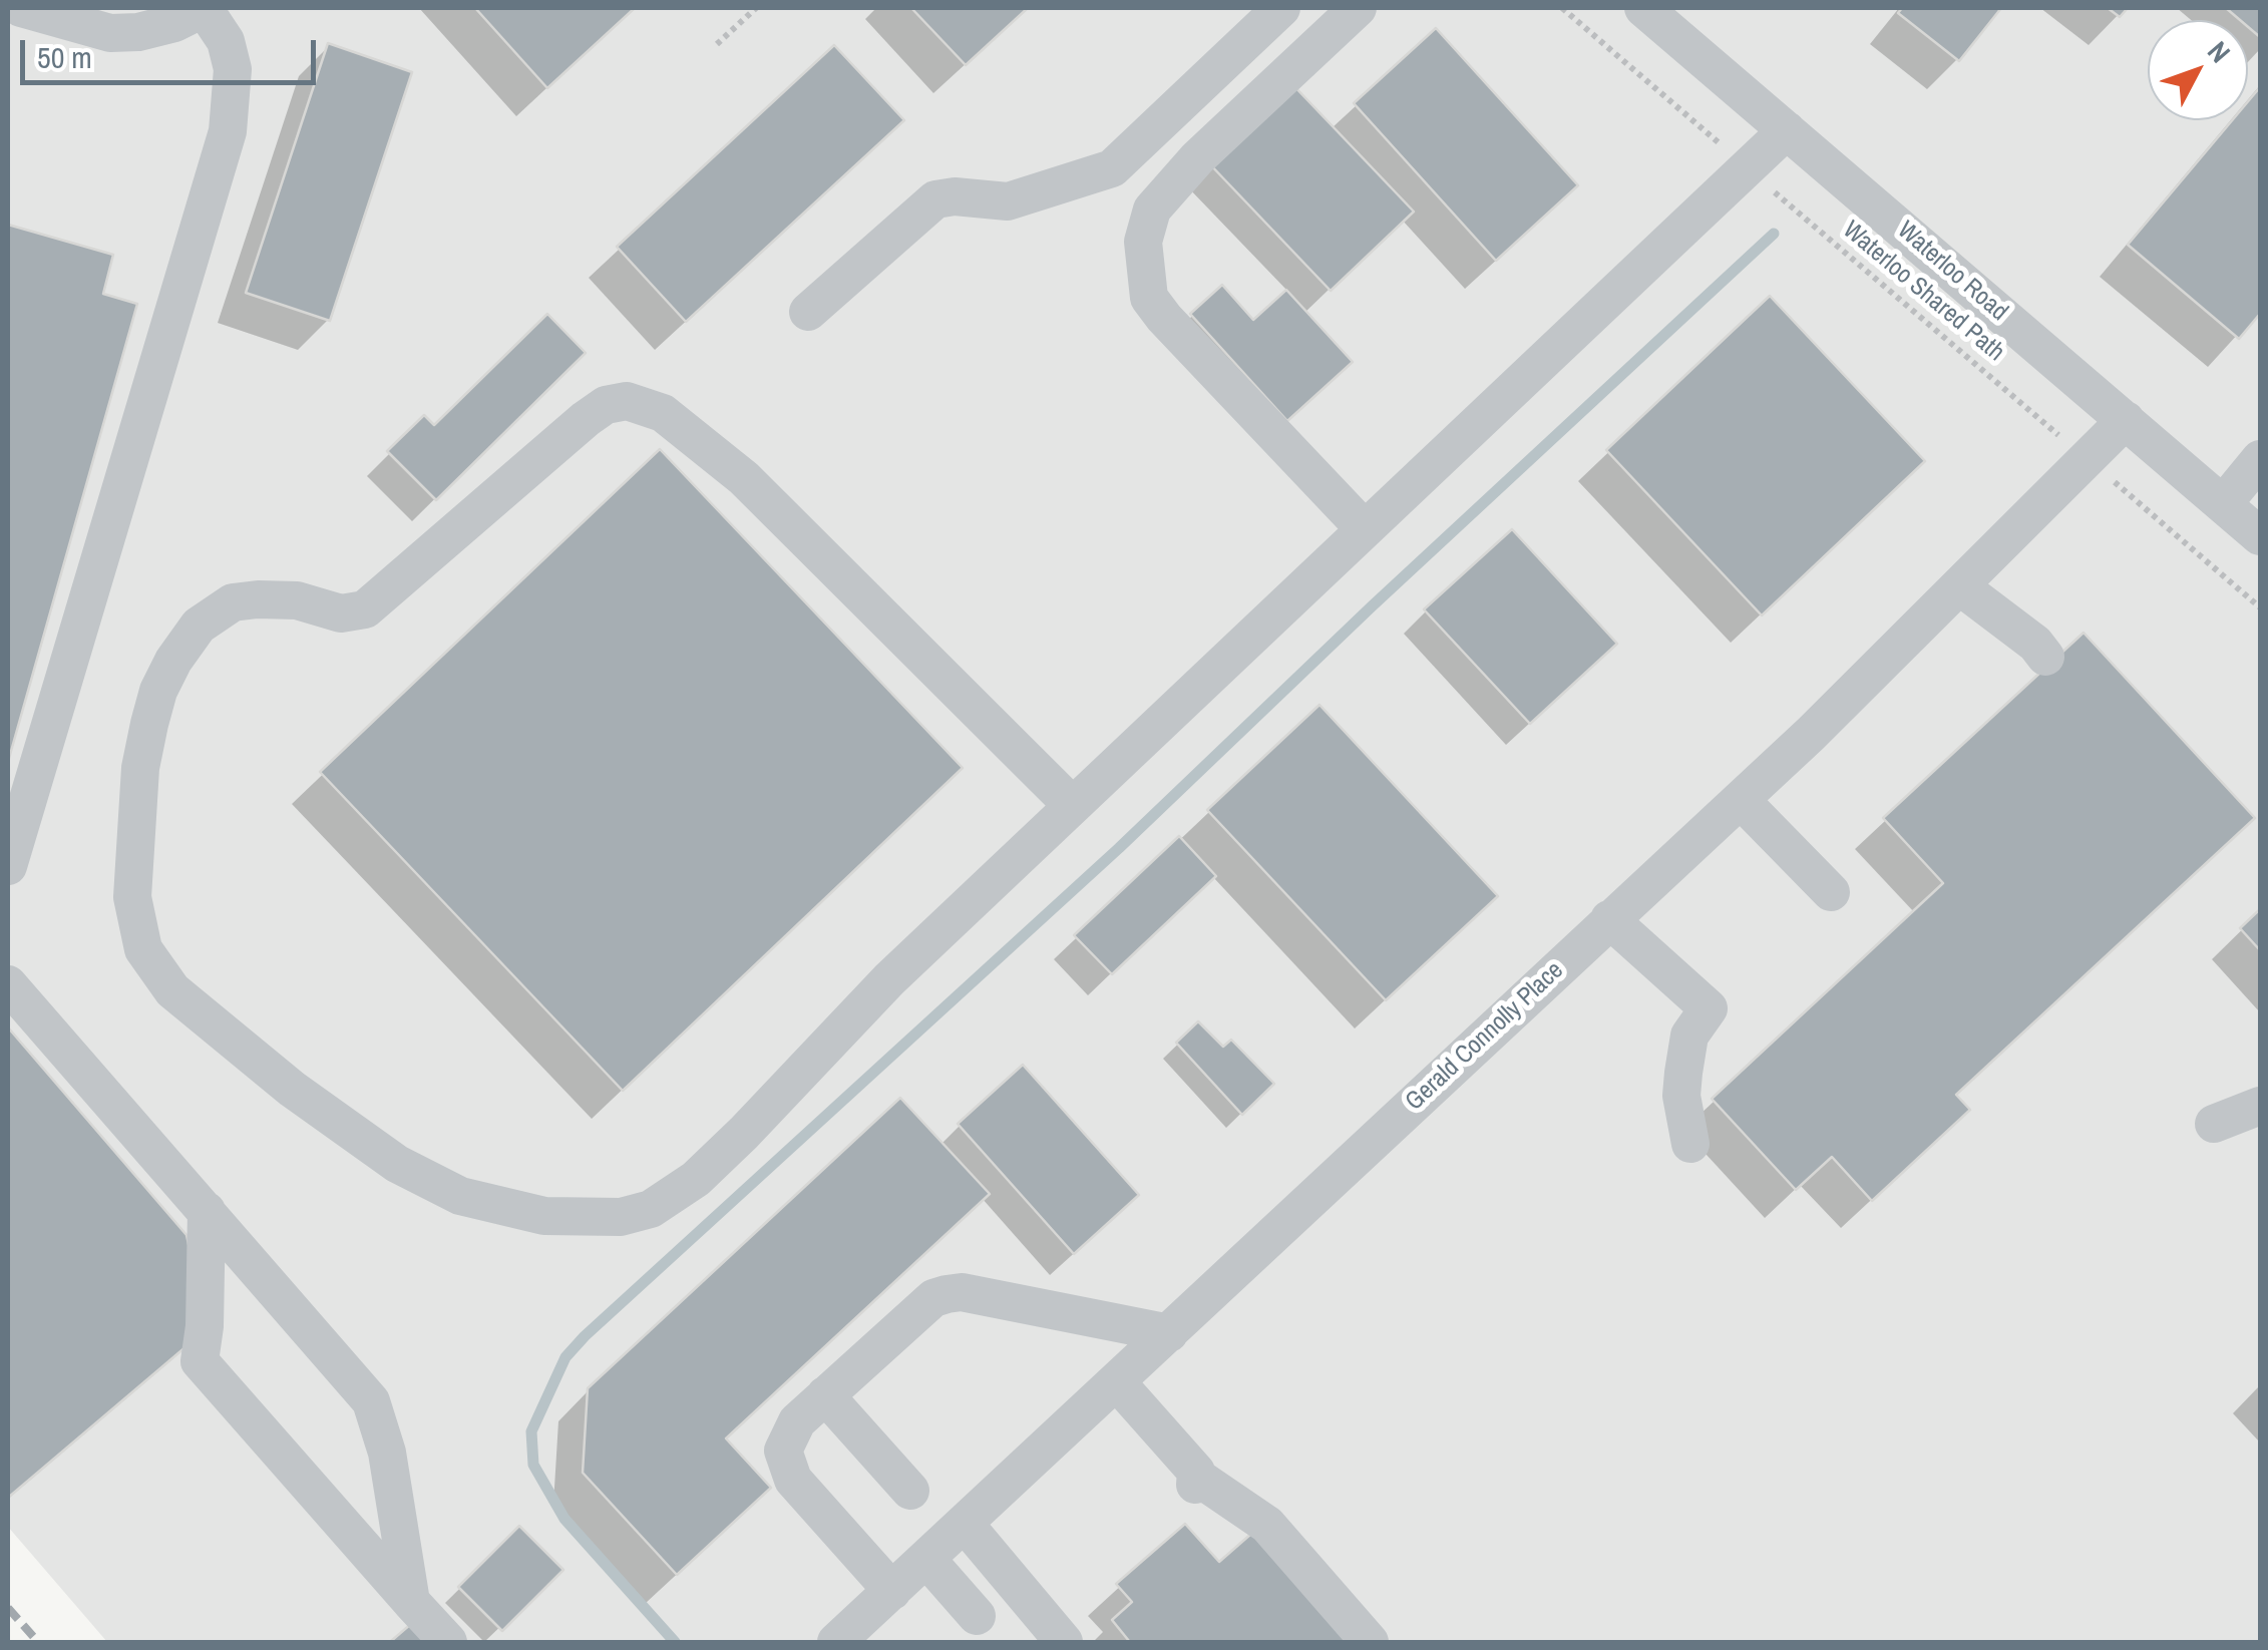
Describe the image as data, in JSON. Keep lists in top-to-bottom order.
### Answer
{
  "streets": {
    "street": ["Waterloo Road", "Gerald Connolly Place"],
    "path": ["Waterloo Shared Path"]
  },
  "crossings": [
    ["Waterloo Road", "Gerald Connolly Place"]
  ],
  "scale_bar": "50 m",
  "north": "top right"
}
